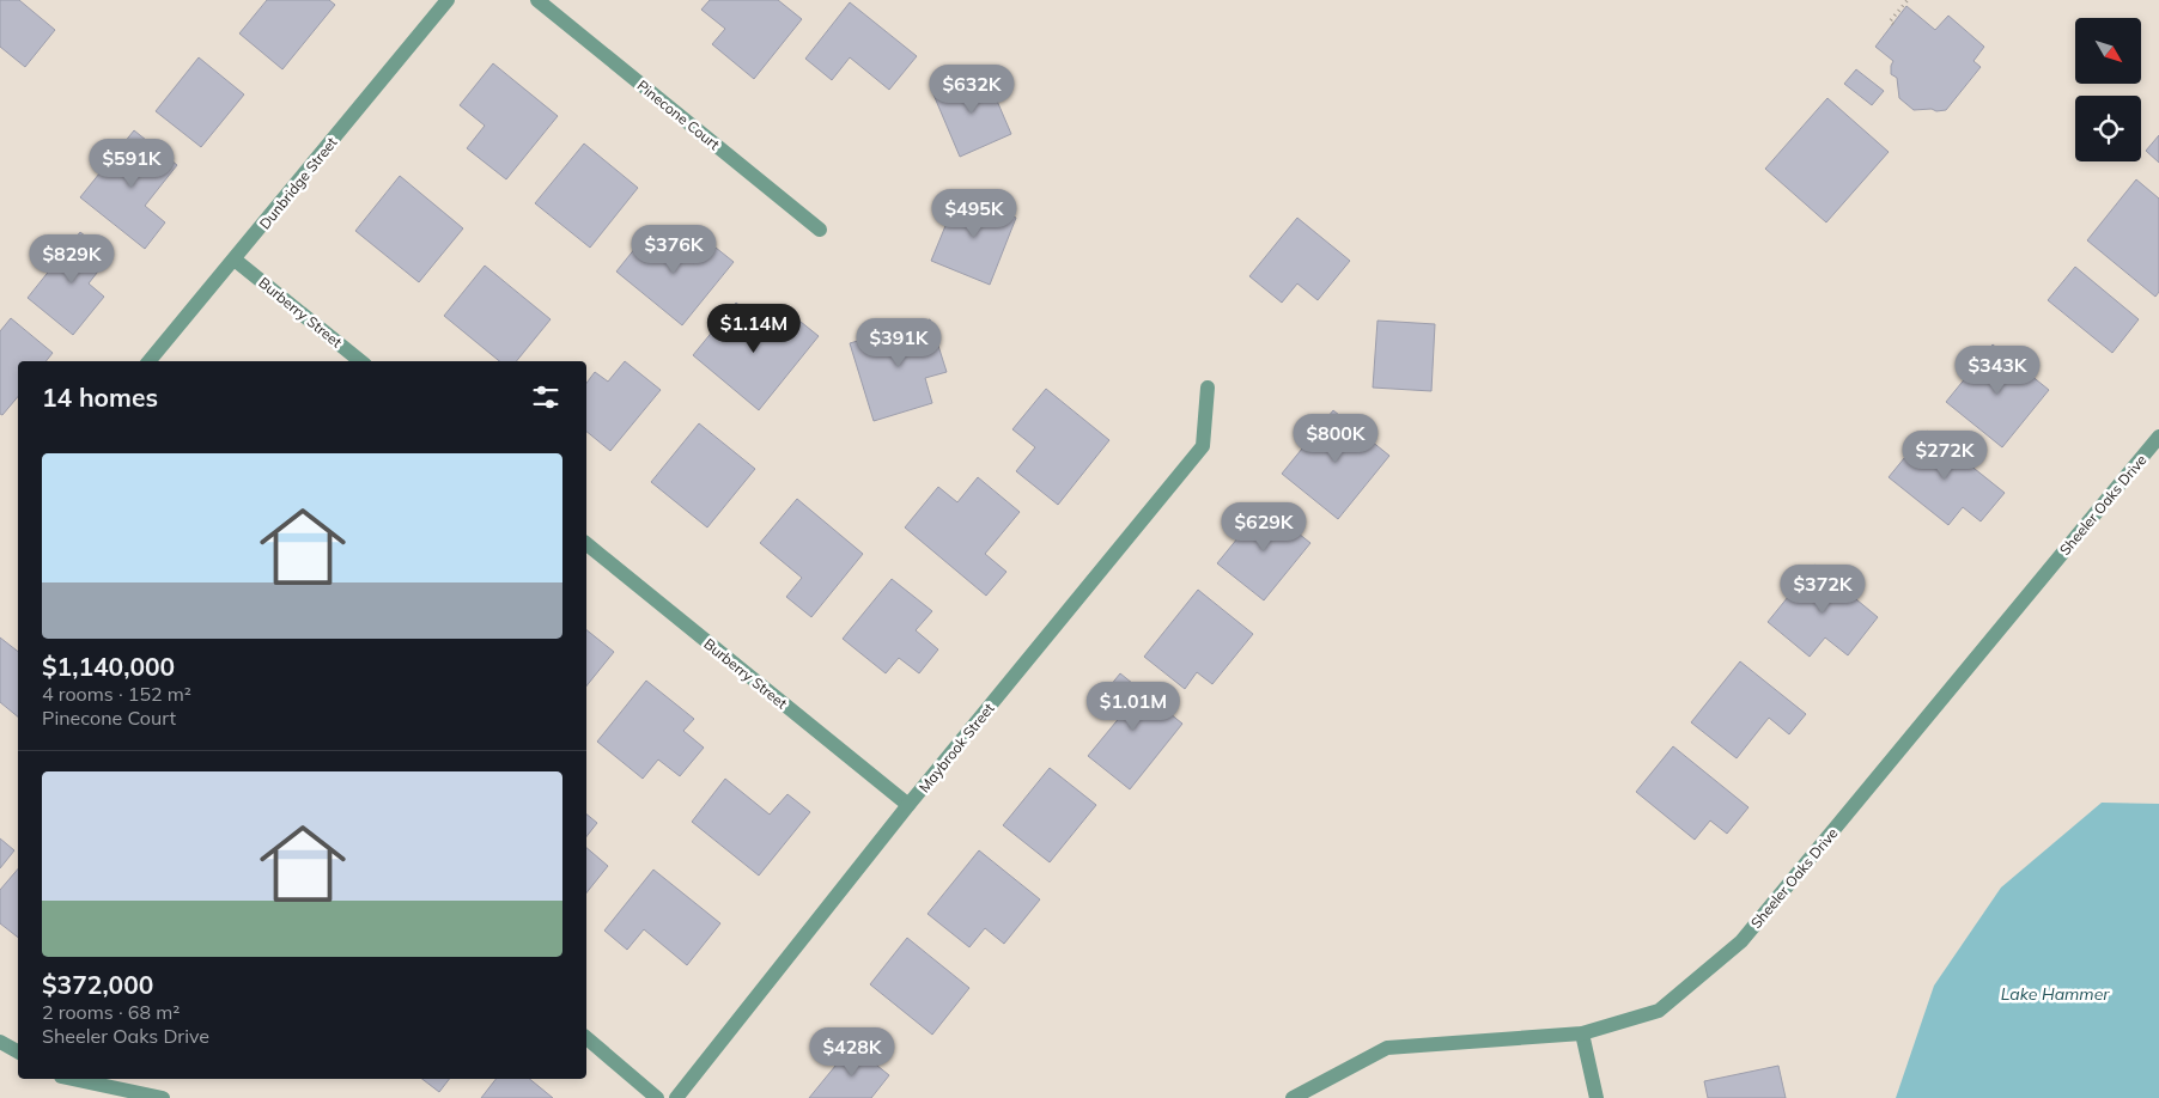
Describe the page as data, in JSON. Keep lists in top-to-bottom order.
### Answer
{
  "streets": {
    "street": [
      "Pinecone Court",
      "Dunbridge Street",
      "Burberry Street",
      "Sheeler Oaks Drive",
      "Maybrook Street"
    ]
  },
  "crossings": [
    ["Dunbridge Street", "Burberry Street"],
    ["Burberry Street", "Maybrook Street"]
  ],
  "water": ["Lake Hammer"],
  "north": "bottom right",
  "page": {
    "price": [
      "$632K",
      "$591K",
      "$495K",
      "$376K",
      "$829K",
      "$1.14M",
      "$391K",
      "$343K",
      "$800K",
      "$272K",
      "$629K",
      "$372K",
      "$1.01M",
      "$428K"
    ],
    "heading": "14 homes",
    "list": [
      {
        "name": "$1,140,000",
        "note": "4 rooms · 152 m² · Pinecone Court"
      },
      {
        "name": "$372,000",
        "note": "2 rooms · 68 m² · Sheeler Oaks Drive"
      }
    ]
  }
}
